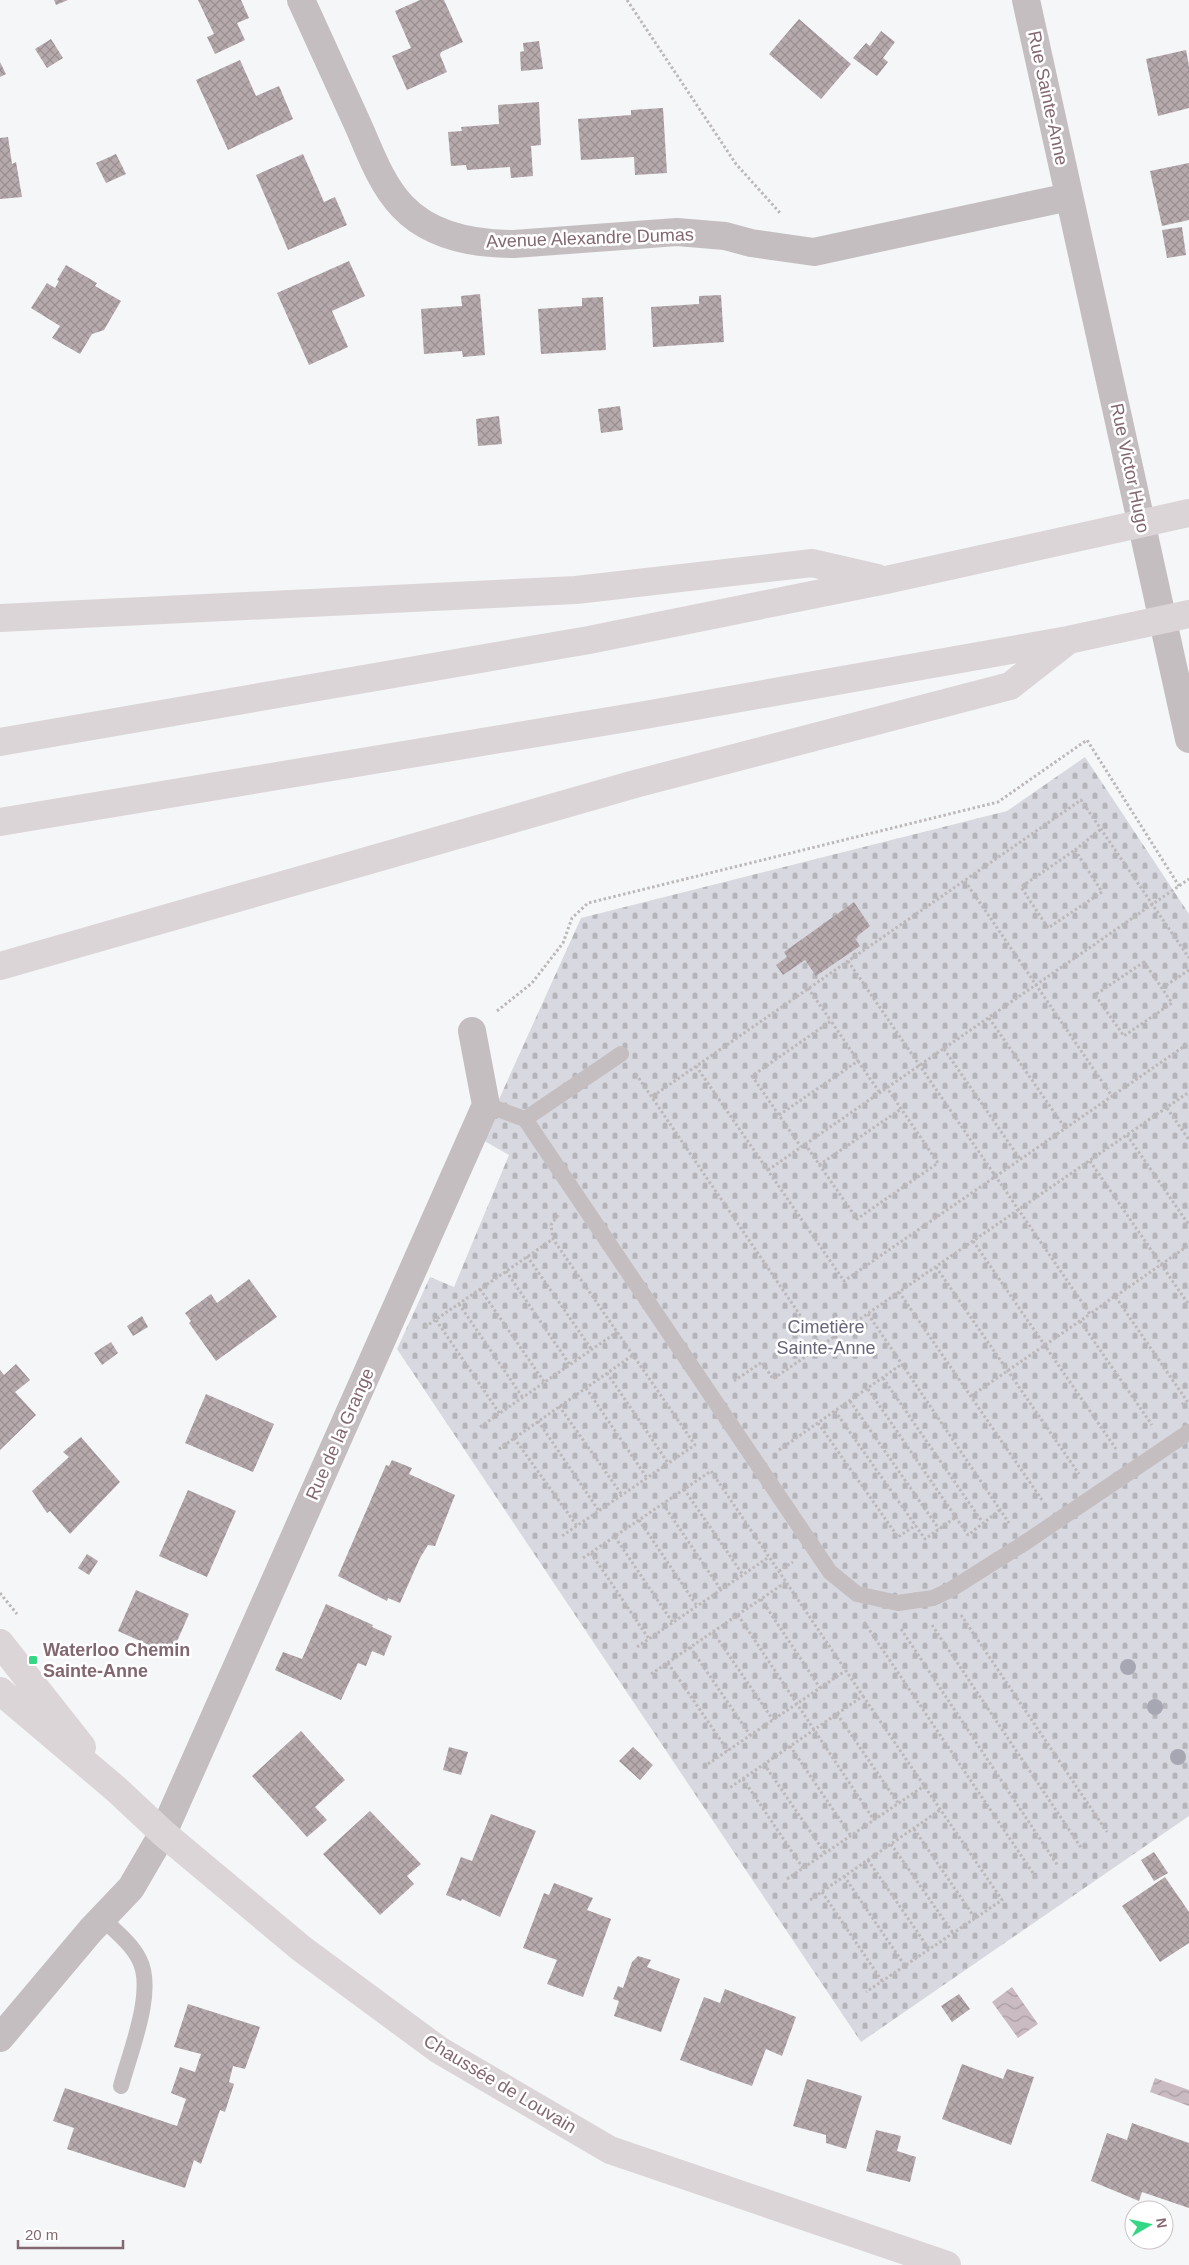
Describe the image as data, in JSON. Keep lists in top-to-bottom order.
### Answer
{
  "streets": {
    "main road": ["Chaussée de Louvain"],
    "street": [
      "Rue Sainte-Anne",
      "Avenue Alexandre Dumas",
      "Rue Victor Hugo",
      "Rue de la Grange"
    ]
  },
  "crossings": [
    ["Rue Sainte-Anne", "Avenue Alexandre Dumas"],
    ["Rue Sainte-Anne", "Rue Victor Hugo"],
    ["Avenue Alexandre Dumas", "Rue Victor Hugo"],
    ["Rue de la Grange", "Chaussée de Louvain"]
  ],
  "parks": ["Cimetière Sainte-Anne"],
  "places": {
    "transit": ["Waterloo Chemin Sainte-Anne"]
  },
  "scale_bar": "20 m",
  "north": "right"
}
